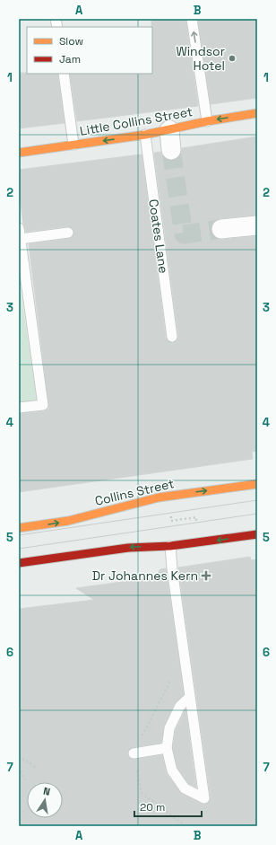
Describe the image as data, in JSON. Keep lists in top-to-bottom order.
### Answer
{
  "streets": {
    "street": ["Little Collins Street", "Collins Street"],
    "lane": ["Coates Lane"]
  },
  "crossings": [
    ["Little Collins Street", "Coates Lane"]
  ],
  "one_way": ["Little Collins Street"],
  "places": {
    "other": ["Windsor Hotel"],
    "health": ["Dr Johannes Kern"]
  },
  "legend": ["Slow", "Jam"],
  "scale_bar": "20 m",
  "north": "top",
  "grid": {
    "columns": ["A", "B"],
    "rows": [
      "1",
      "2",
      "3",
      "4",
      "5",
      "6",
      "7"
    ]
  }
}
